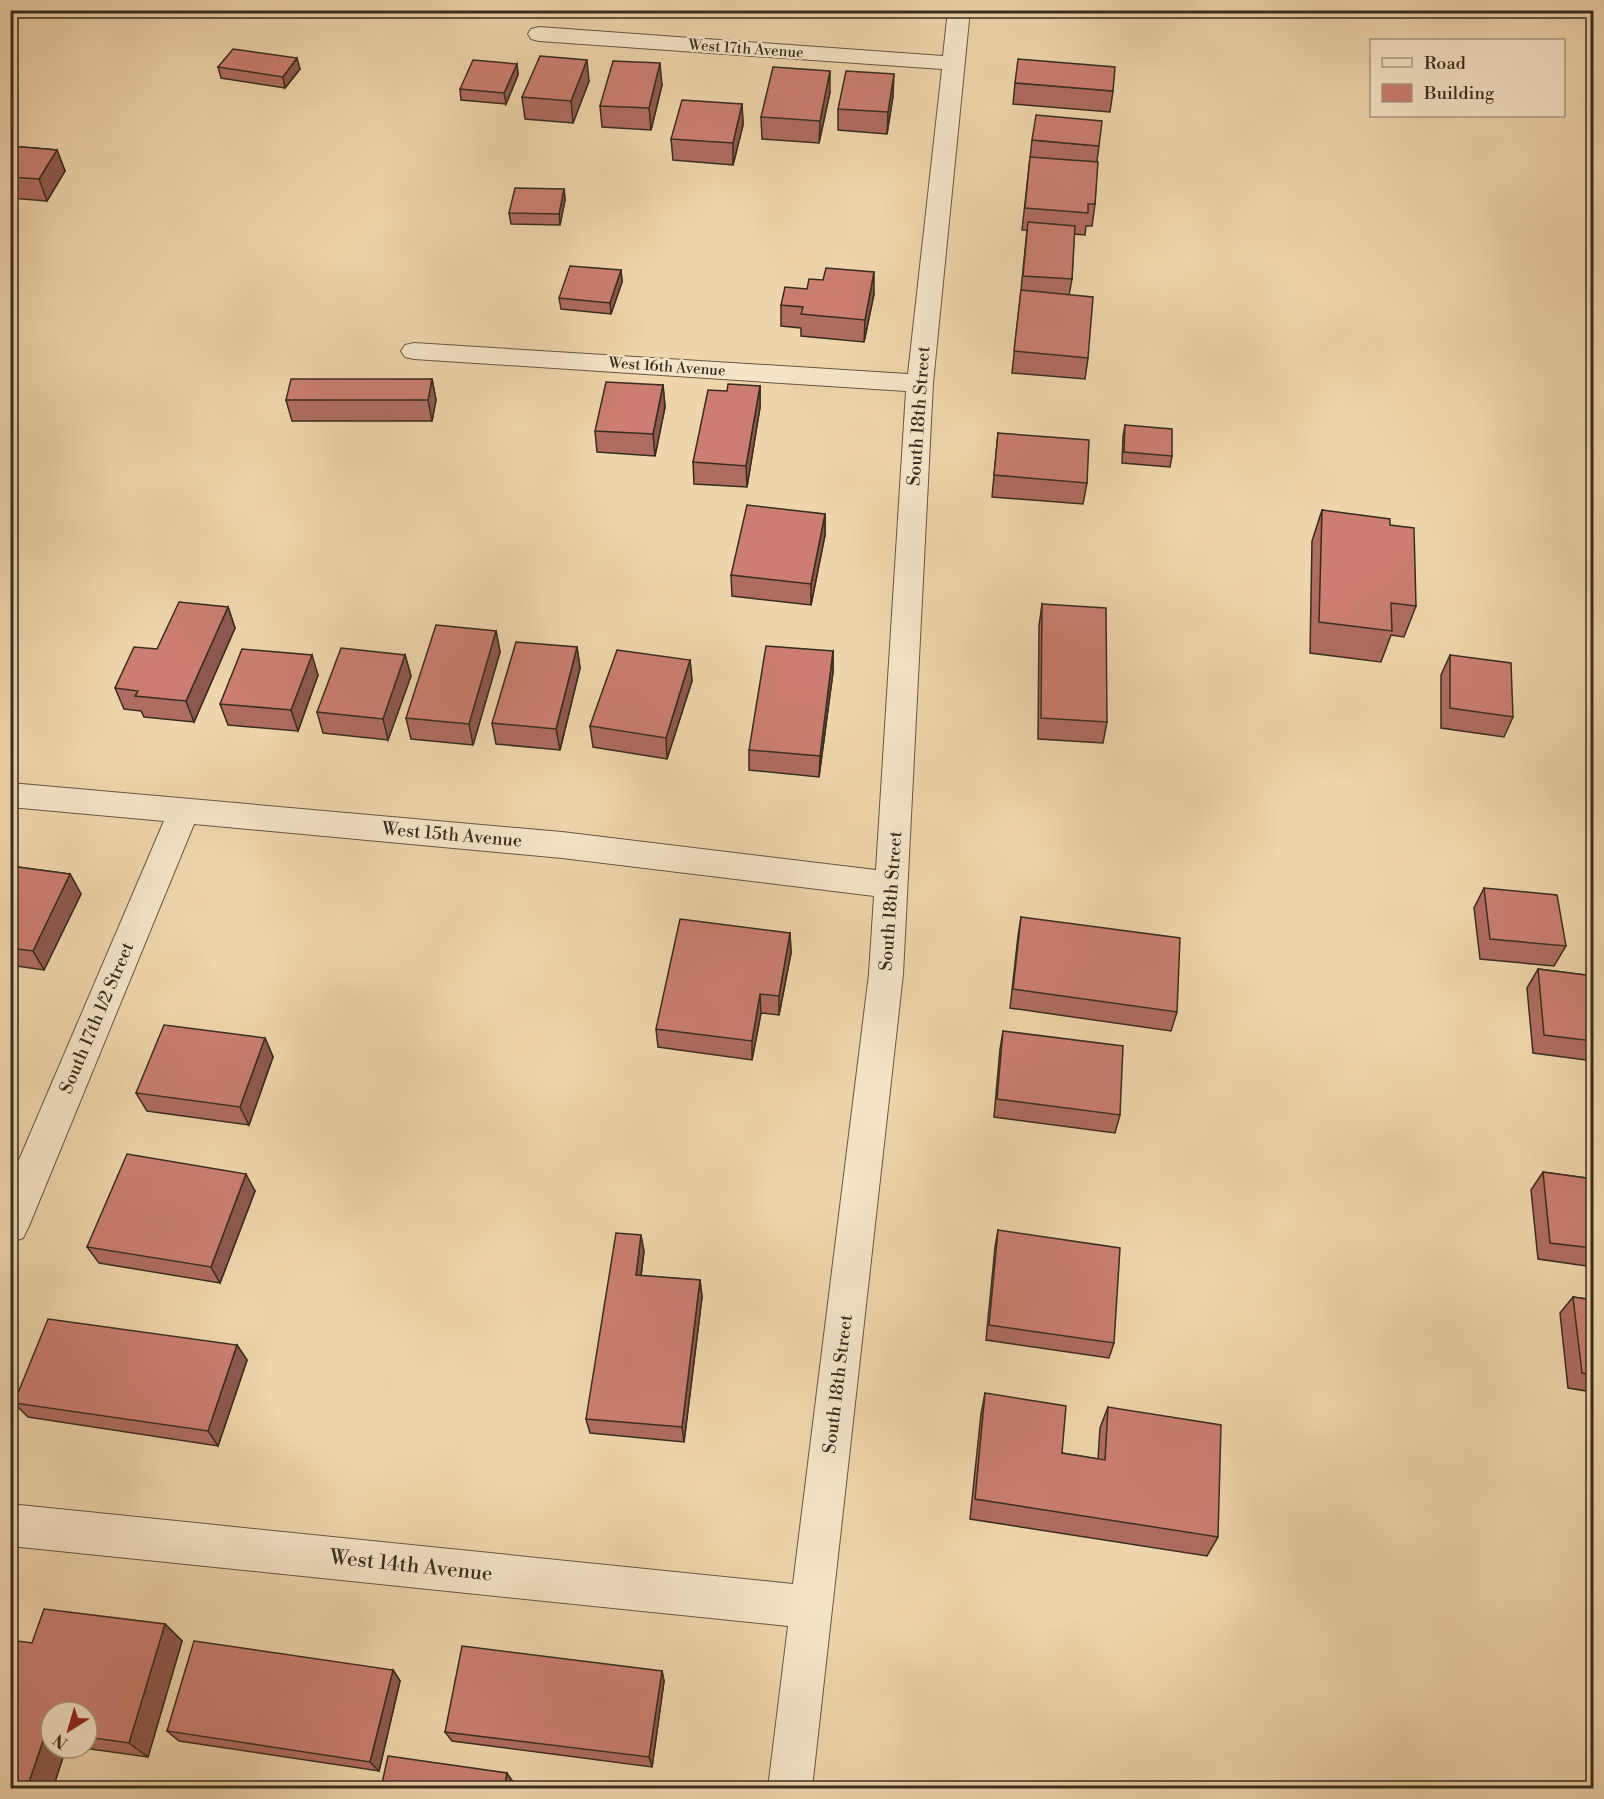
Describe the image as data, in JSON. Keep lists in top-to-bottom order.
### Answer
{
  "streets": {
    "street": [
      "West 17th Avenue",
      "West 16th Avenue",
      "South 18th Street",
      "West 15th Avenue",
      "South 17th 1/2 Street",
      "West 14th Avenue"
    ]
  },
  "crossings": [
    ["West 17th Avenue", "South 18th Street"],
    ["West 16th Avenue", "South 18th Street"],
    ["South 18th Street", "West 15th Avenue"],
    ["South 18th Street", "West 14th Avenue"],
    ["West 15th Avenue", "South 17th 1/2 Street"]
  ],
  "legend": ["Road", "Building"],
  "north": "bottom left"
}
